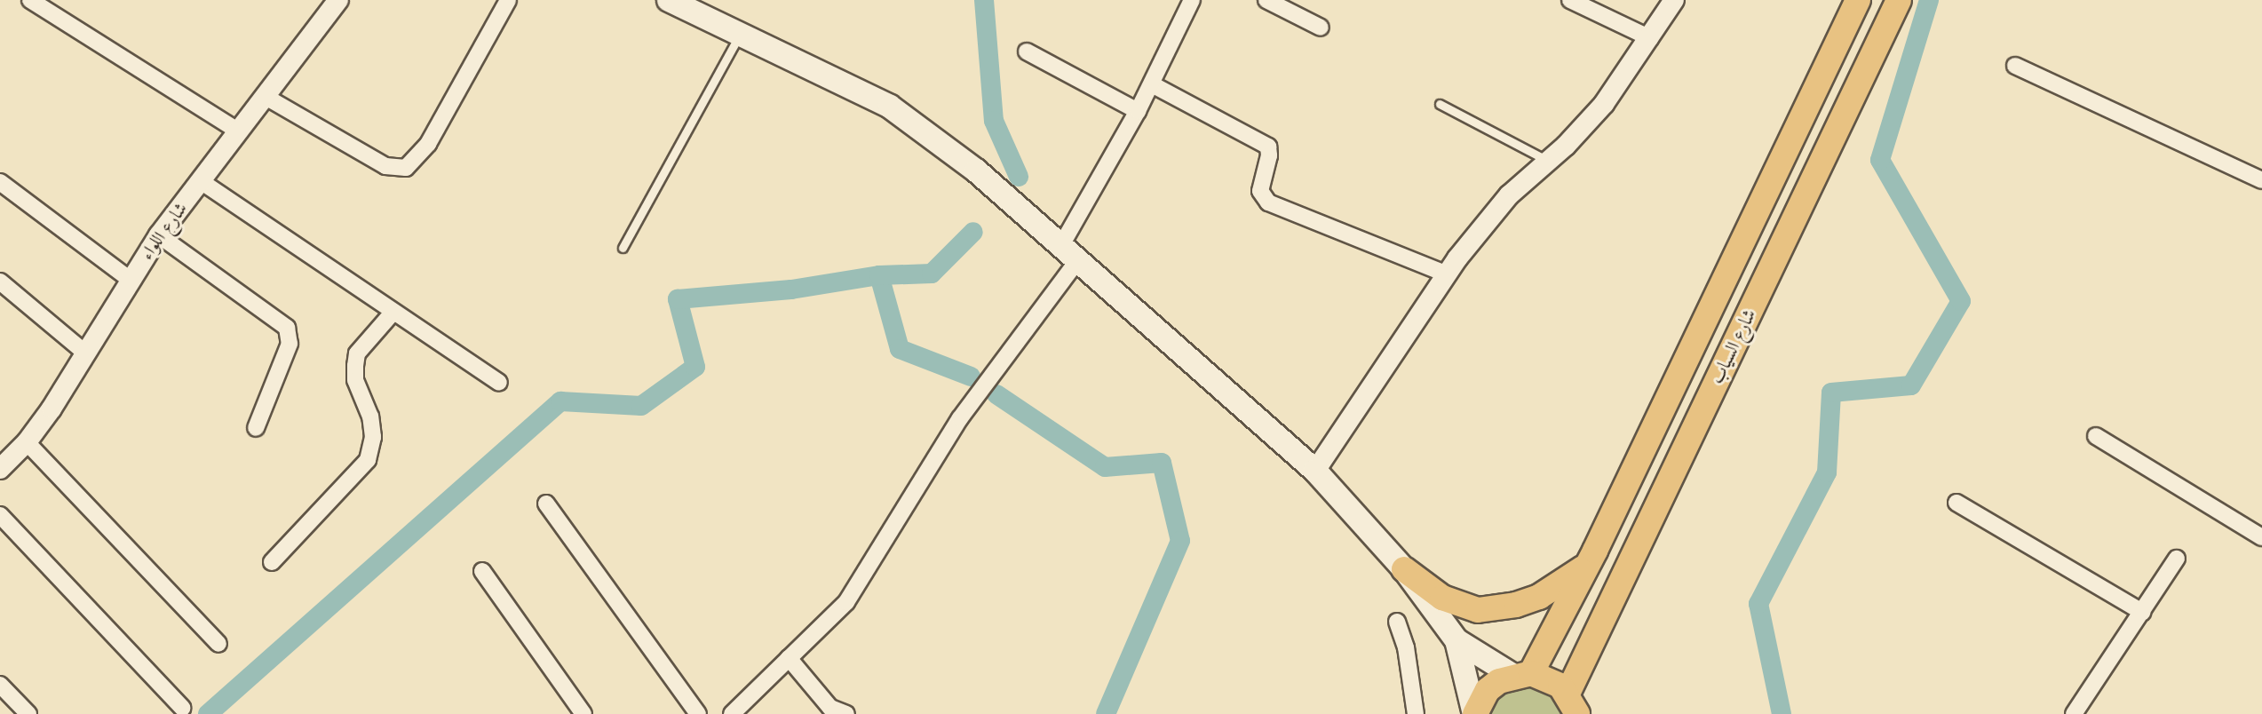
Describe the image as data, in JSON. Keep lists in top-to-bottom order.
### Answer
{
  "streets": {
    "main road": ["شارع السياب"],
    "street": ["شارع اللواء"]
  }
}
